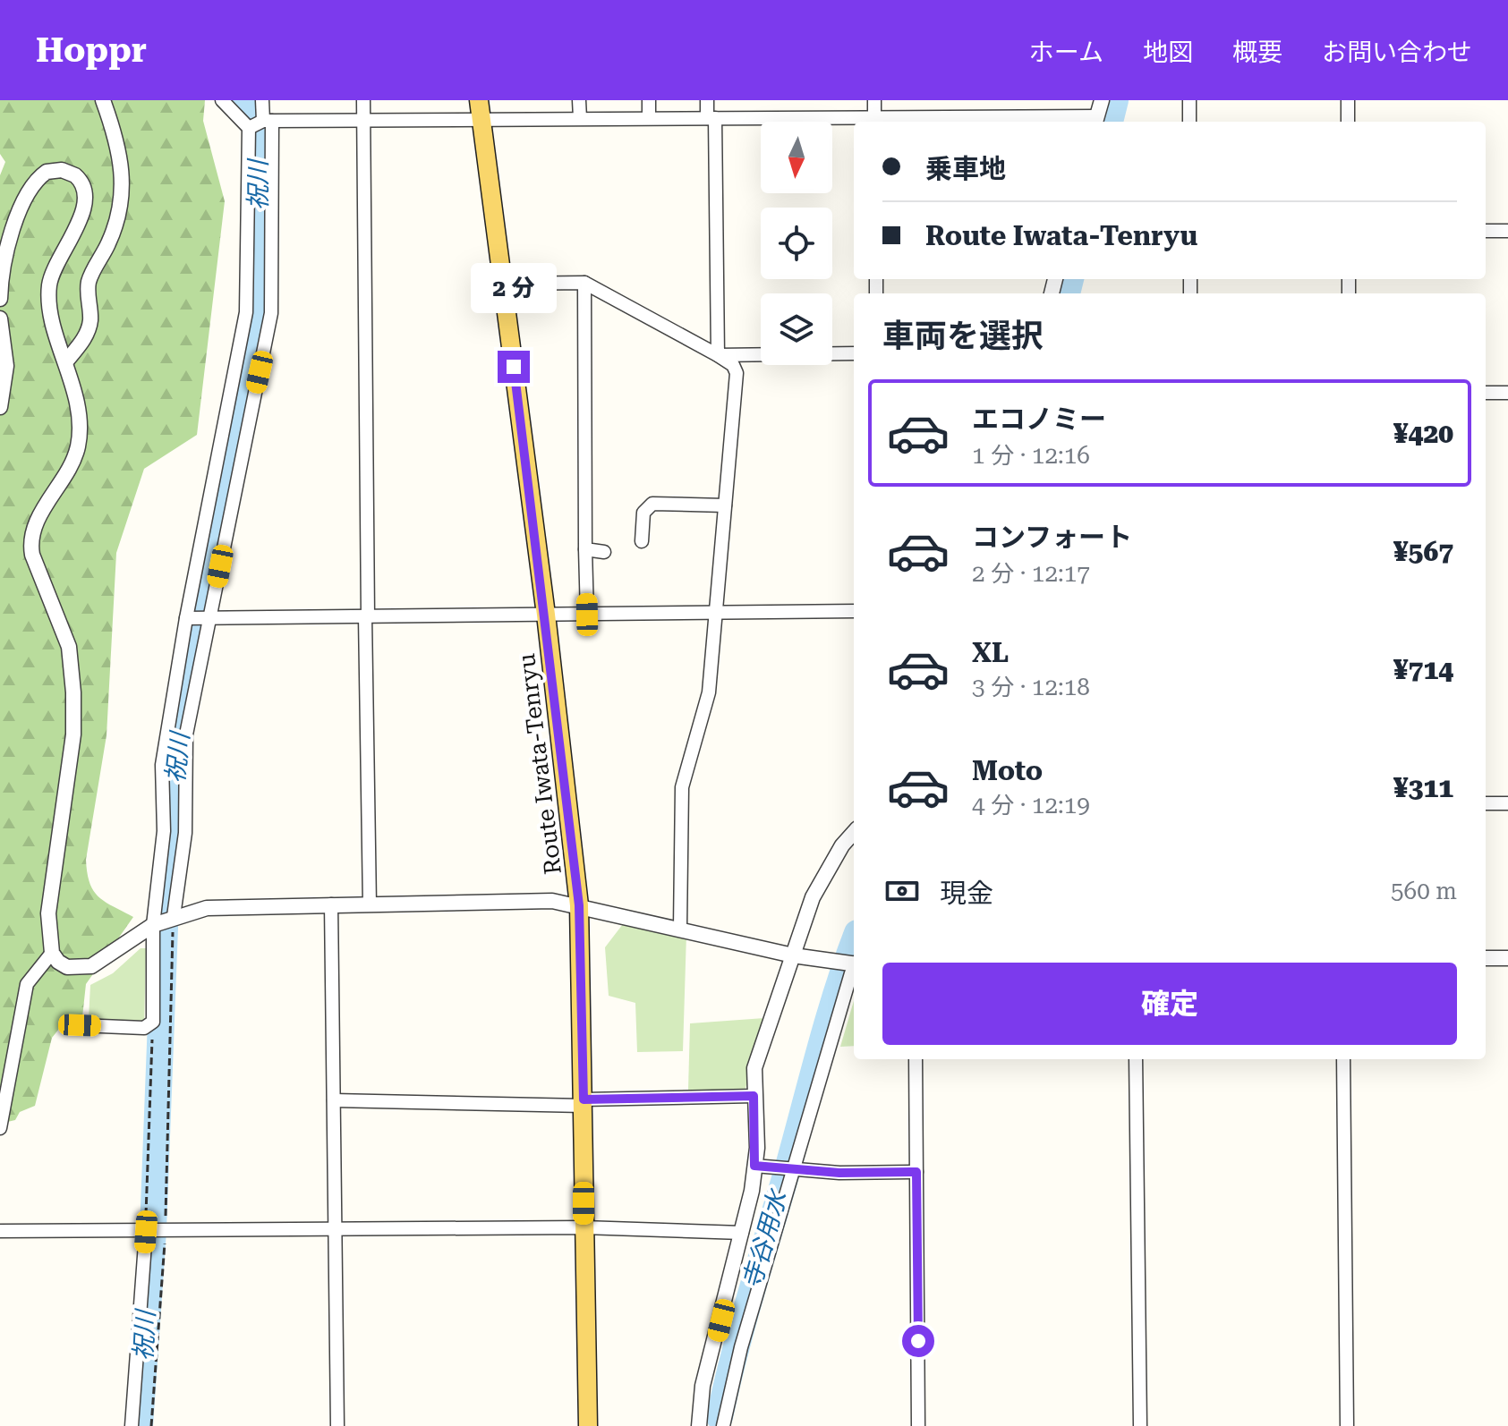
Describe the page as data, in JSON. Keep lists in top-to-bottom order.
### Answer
{
  "streets": {
    "main road": ["Route Iwata-Tenryu"]
  },
  "water": ["祝川", "寺谷用水"],
  "north": "bottom",
  "page": {
    "header": "Hoppr",
    "nav": [
      "ホーム",
      "地図",
      "概要",
      "お問い合わせ"
    ],
    "banner": ["乗車地", "Route Iwata-Tenryu"],
    "bubble": "2 分",
    "heading": "車両を選択",
    "list": [
      {
        "name": "エコノミー",
        "note": "1 分 · 12:16",
        "value": "¥420"
      },
      {
        "name": "コンフォート",
        "note": "2 分 · 12:17",
        "value": "¥567"
      },
      {
        "name": "XL",
        "note": "3 分 · 12:18",
        "value": "¥714"
      },
      {
        "name": "Moto",
        "note": "4 分 · 12:19",
        "value": "¥311"
      }
    ],
    "pay": ["現金", "560 m"],
    "buttons": "確定"
  }
}
